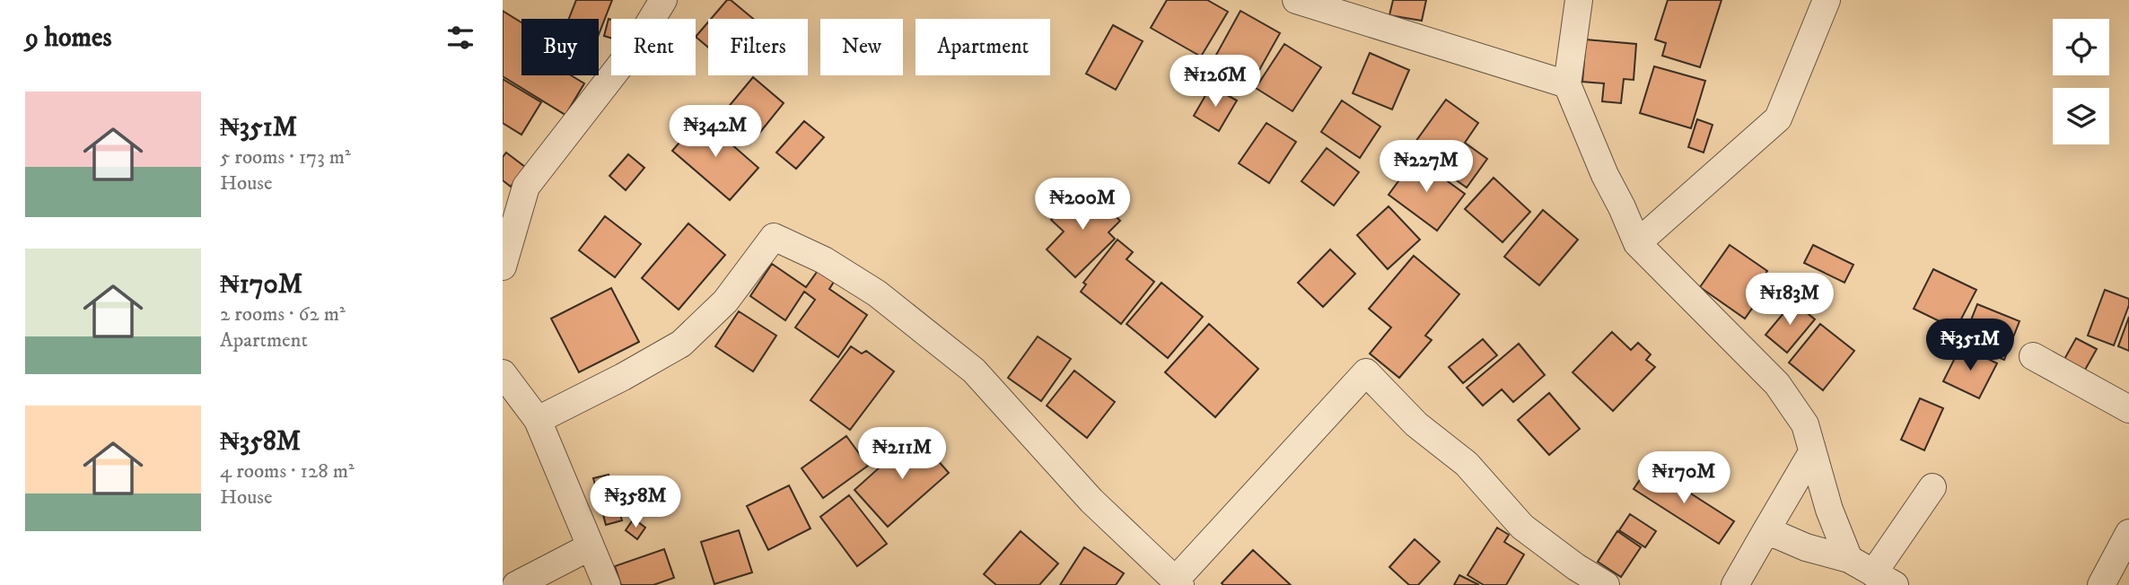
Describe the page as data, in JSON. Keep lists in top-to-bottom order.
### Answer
{
  "page": {
    "heading": "9 homes",
    "chip": [
      "Buy",
      "Rent",
      "Filters",
      "New",
      "Apartment"
    ],
    "price": [
      "₦126M",
      "₦342M",
      "₦227M",
      "₦200M",
      "₦183M",
      "₦351M",
      "₦211M",
      "₦170M",
      "₦358M"
    ],
    "list": [
      {
        "name": "₦351M",
        "note": "5 rooms · 173 m² · House"
      },
      {
        "name": "₦170M",
        "note": "2 rooms · 62 m² · Apartment"
      },
      {
        "name": "₦358M",
        "note": "4 rooms · 128 m² · House"
      }
    ]
  }
}
